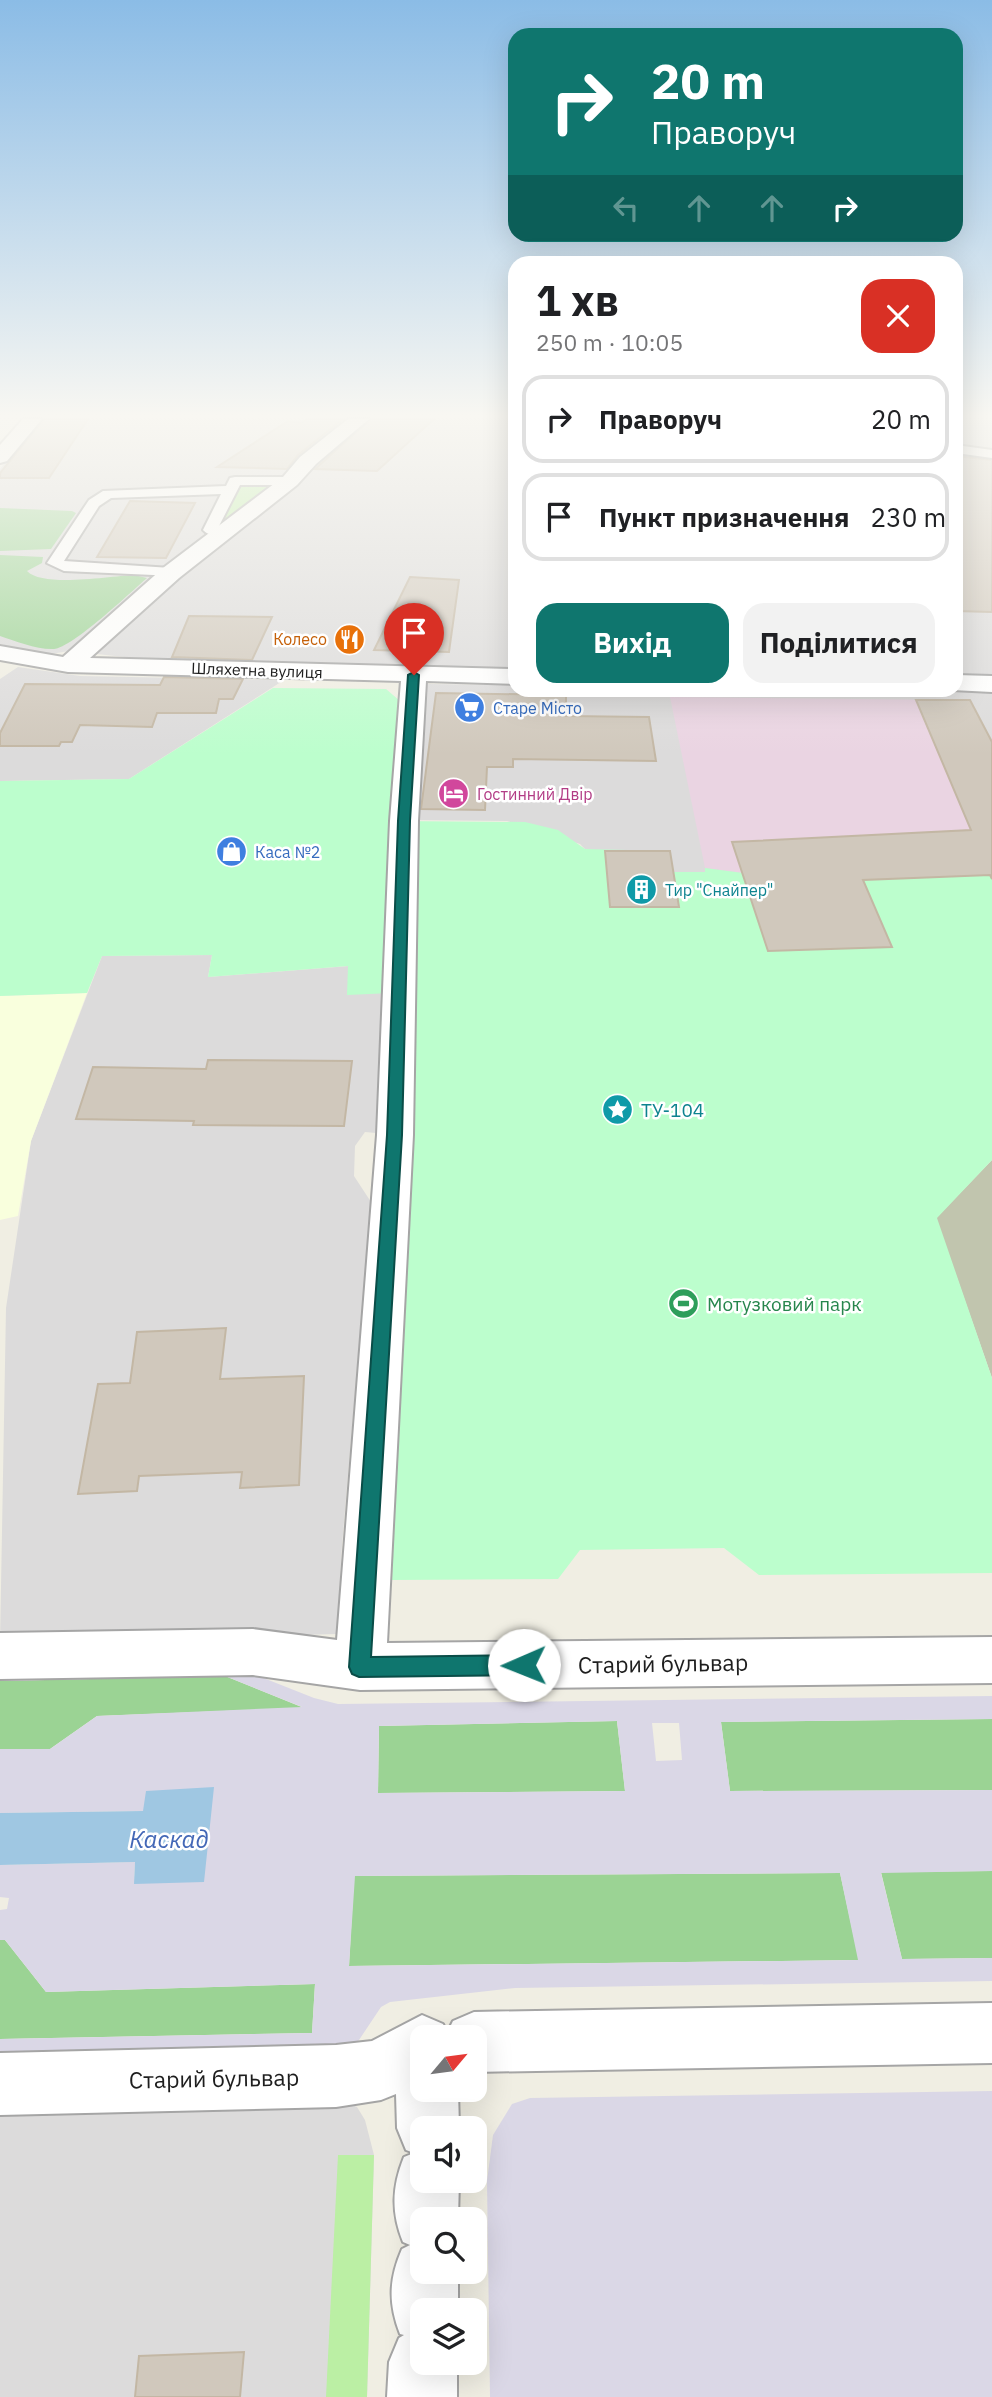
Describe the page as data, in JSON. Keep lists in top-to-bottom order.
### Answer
{
  "streets": {
    "street": ["Шляхетна вулиця", "Старий бульвар"]
  },
  "water": ["Каскад"],
  "places": {
    "restaurant": ["Колесо"],
    "supermarket": ["Старе Місто"],
    "hotel": ["Гостинний Двір"],
    "shop": ["Каса №2"],
    "building": ["Тир \"Снайпер\""],
    "place": ["ТУ-104"],
    "sports": ["Мотузковий парк"]
  },
  "north": "top right",
  "page": {
    "turn": ["20 m", "Праворуч"],
    "heading": ["1 хв", "250 m · 10:05"],
    "list": [
      {
        "name": "Праворуч",
        "value": "20 m"
      },
      {
        "name": "Пункт призначення",
        "value": "230 m"
      }
    ],
    "buttons": ["Вихід", "Поділитися"]
  }
}
